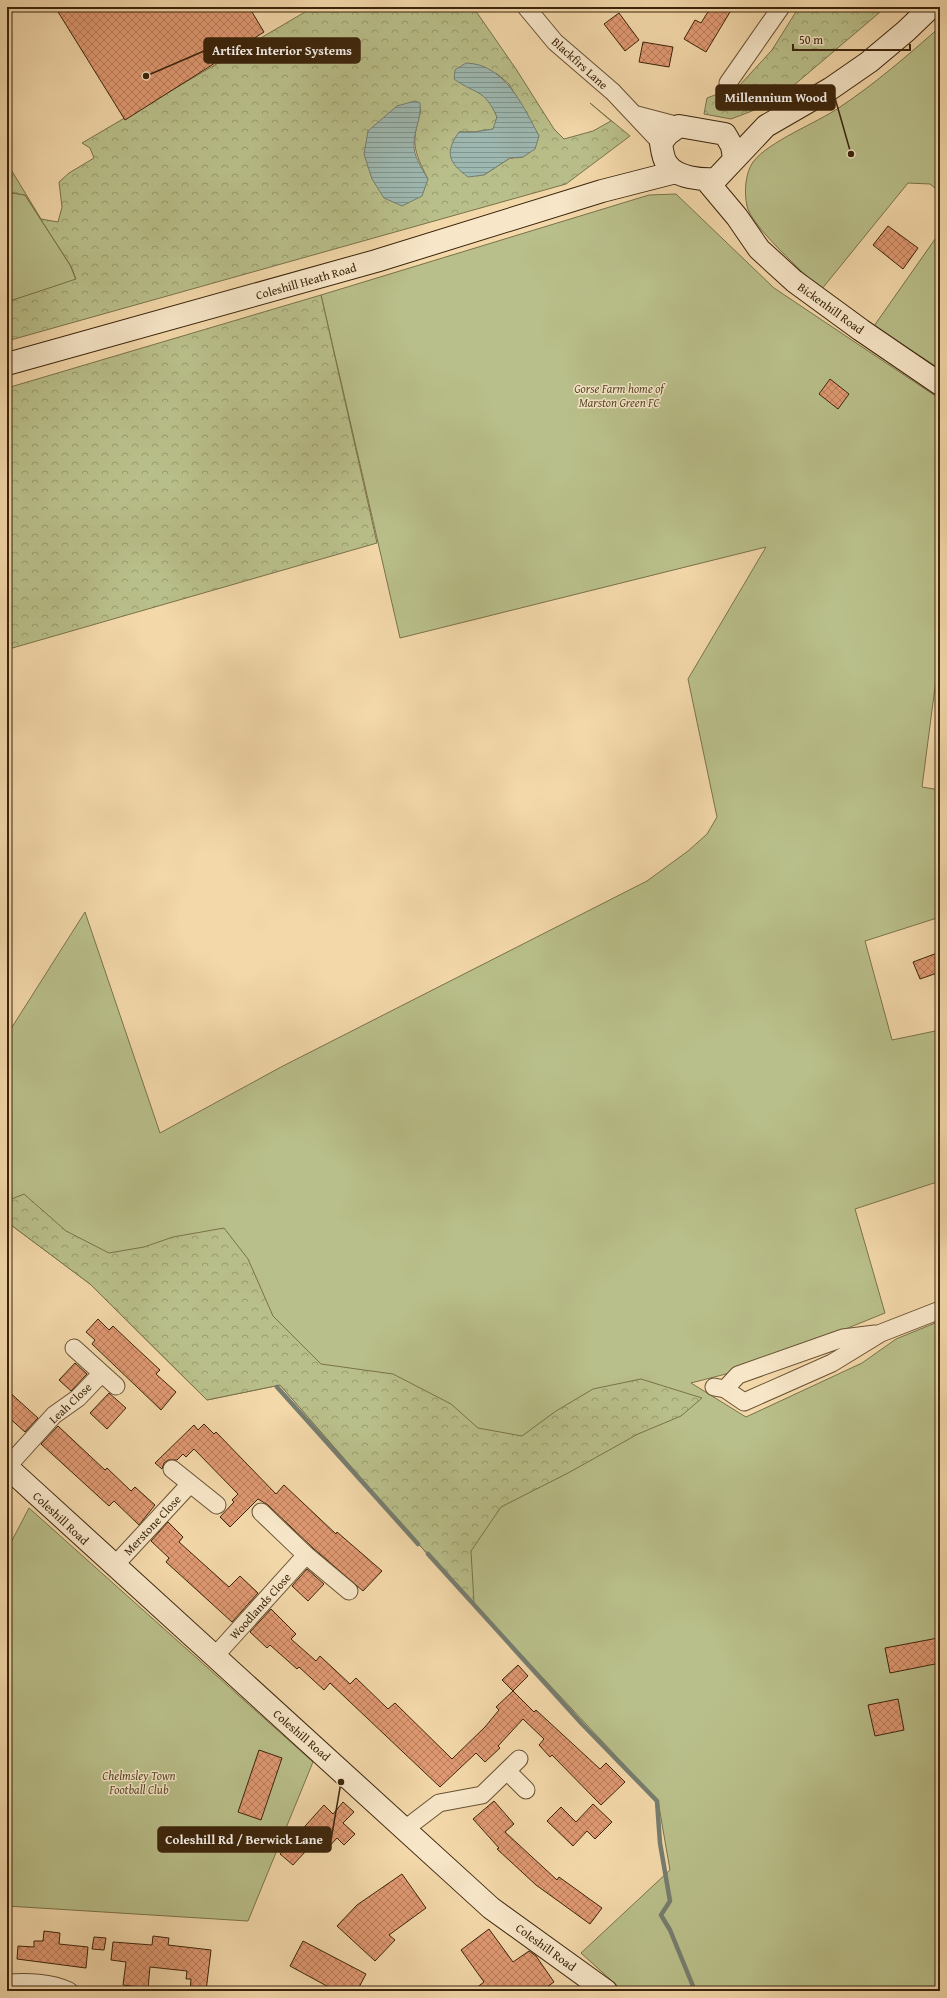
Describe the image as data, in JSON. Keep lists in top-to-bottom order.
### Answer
{
  "streets": {
    "street": [
      "Blackfirs Lane",
      "Coleshill Heath Road",
      "Bickenhill Road",
      "Leah Close",
      "Coleshill Road",
      "Merstone Close",
      "Woodlands Close"
    ]
  },
  "crossings": [
    ["Blackfirs Lane", "Coleshill Heath Road"],
    ["Blackfirs Lane", "Bickenhill Road"],
    ["Coleshill Heath Road", "Bickenhill Road"],
    ["Leah Close", "Coleshill Road"],
    ["Coleshill Road", "Merstone Close"],
    ["Coleshill Road", "Woodlands Close"]
  ],
  "parks": ["Gorse Farm home of Marston Green FC", "Chelmsley Town Football Club"],
  "places": ["Artifex Interior Systems", "Millennium Wood", "Coleshill Rd / Berwick Lane"],
  "scale_bar": "50 m"
}
